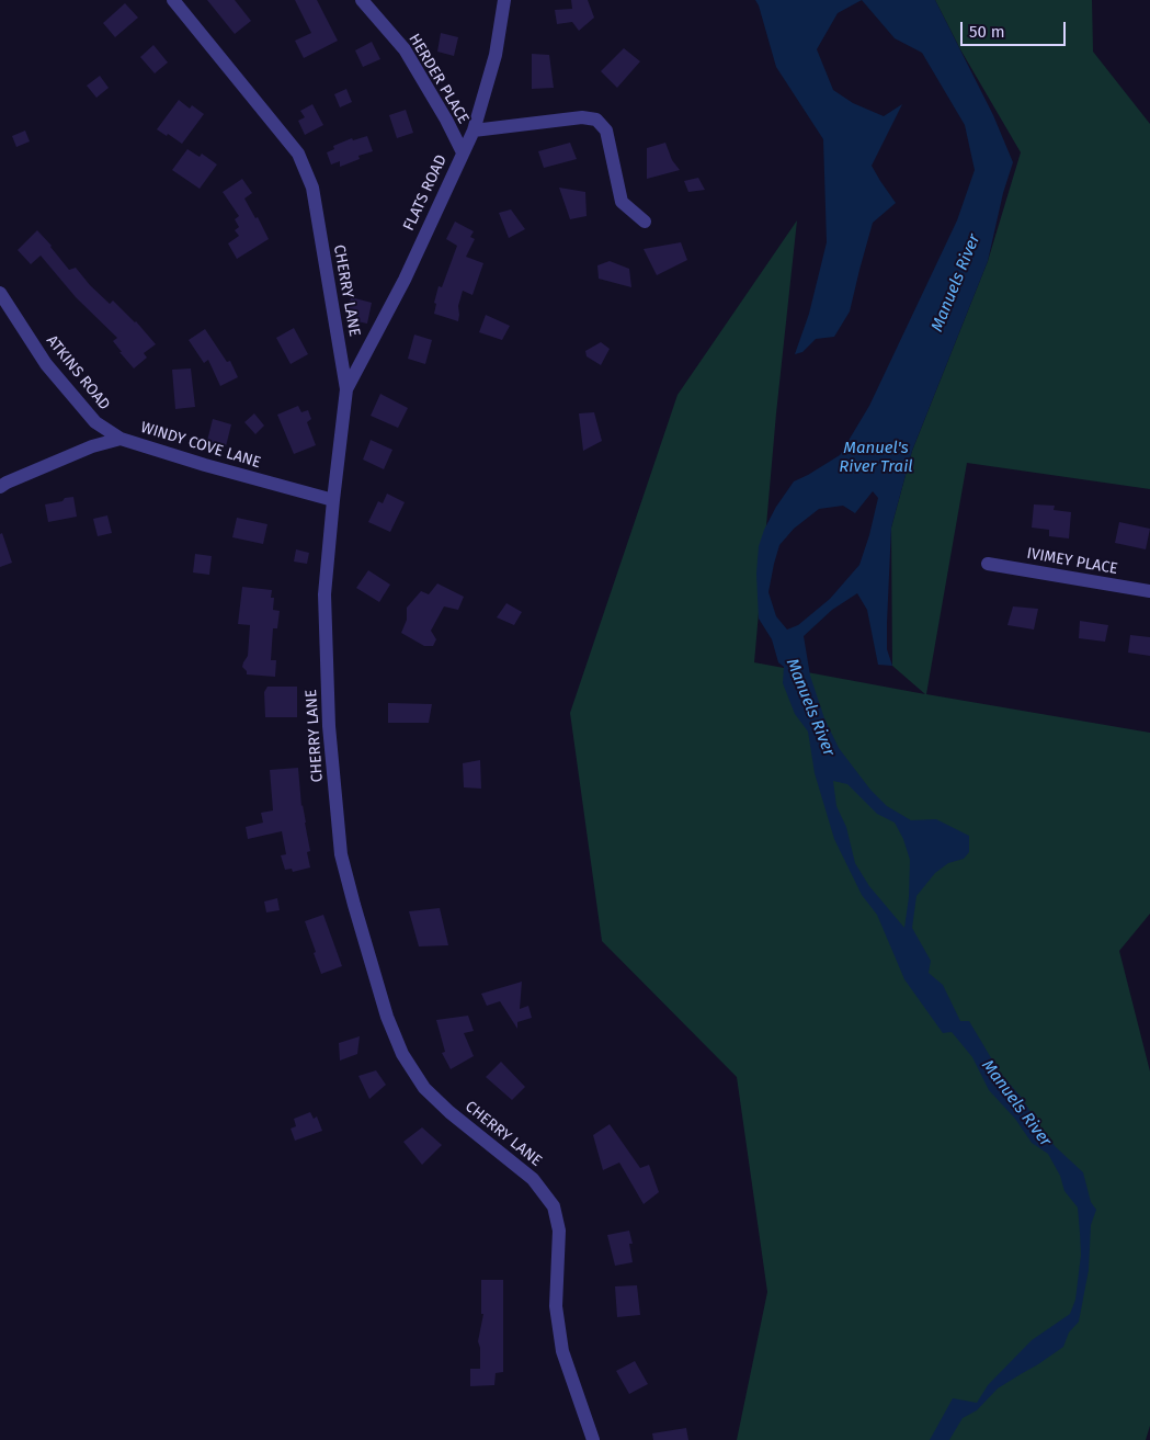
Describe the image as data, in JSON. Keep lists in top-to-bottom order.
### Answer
{
  "streets": {
    "street": [
      "HERDER PLACE",
      "FLATS ROAD",
      "CHERRY LANE",
      "ATKINS ROAD",
      "WINDY COVE LANE",
      "IVIMEY PLACE"
    ]
  },
  "crossings": [
    ["HERDER PLACE", "FLATS ROAD"],
    ["FLATS ROAD", "CHERRY LANE"],
    ["CHERRY LANE", "WINDY COVE LANE"],
    ["ATKINS ROAD", "WINDY COVE LANE"]
  ],
  "water": ["Manuels River", "Manuel's River Trail"],
  "scale_bar": "50 m"
}
